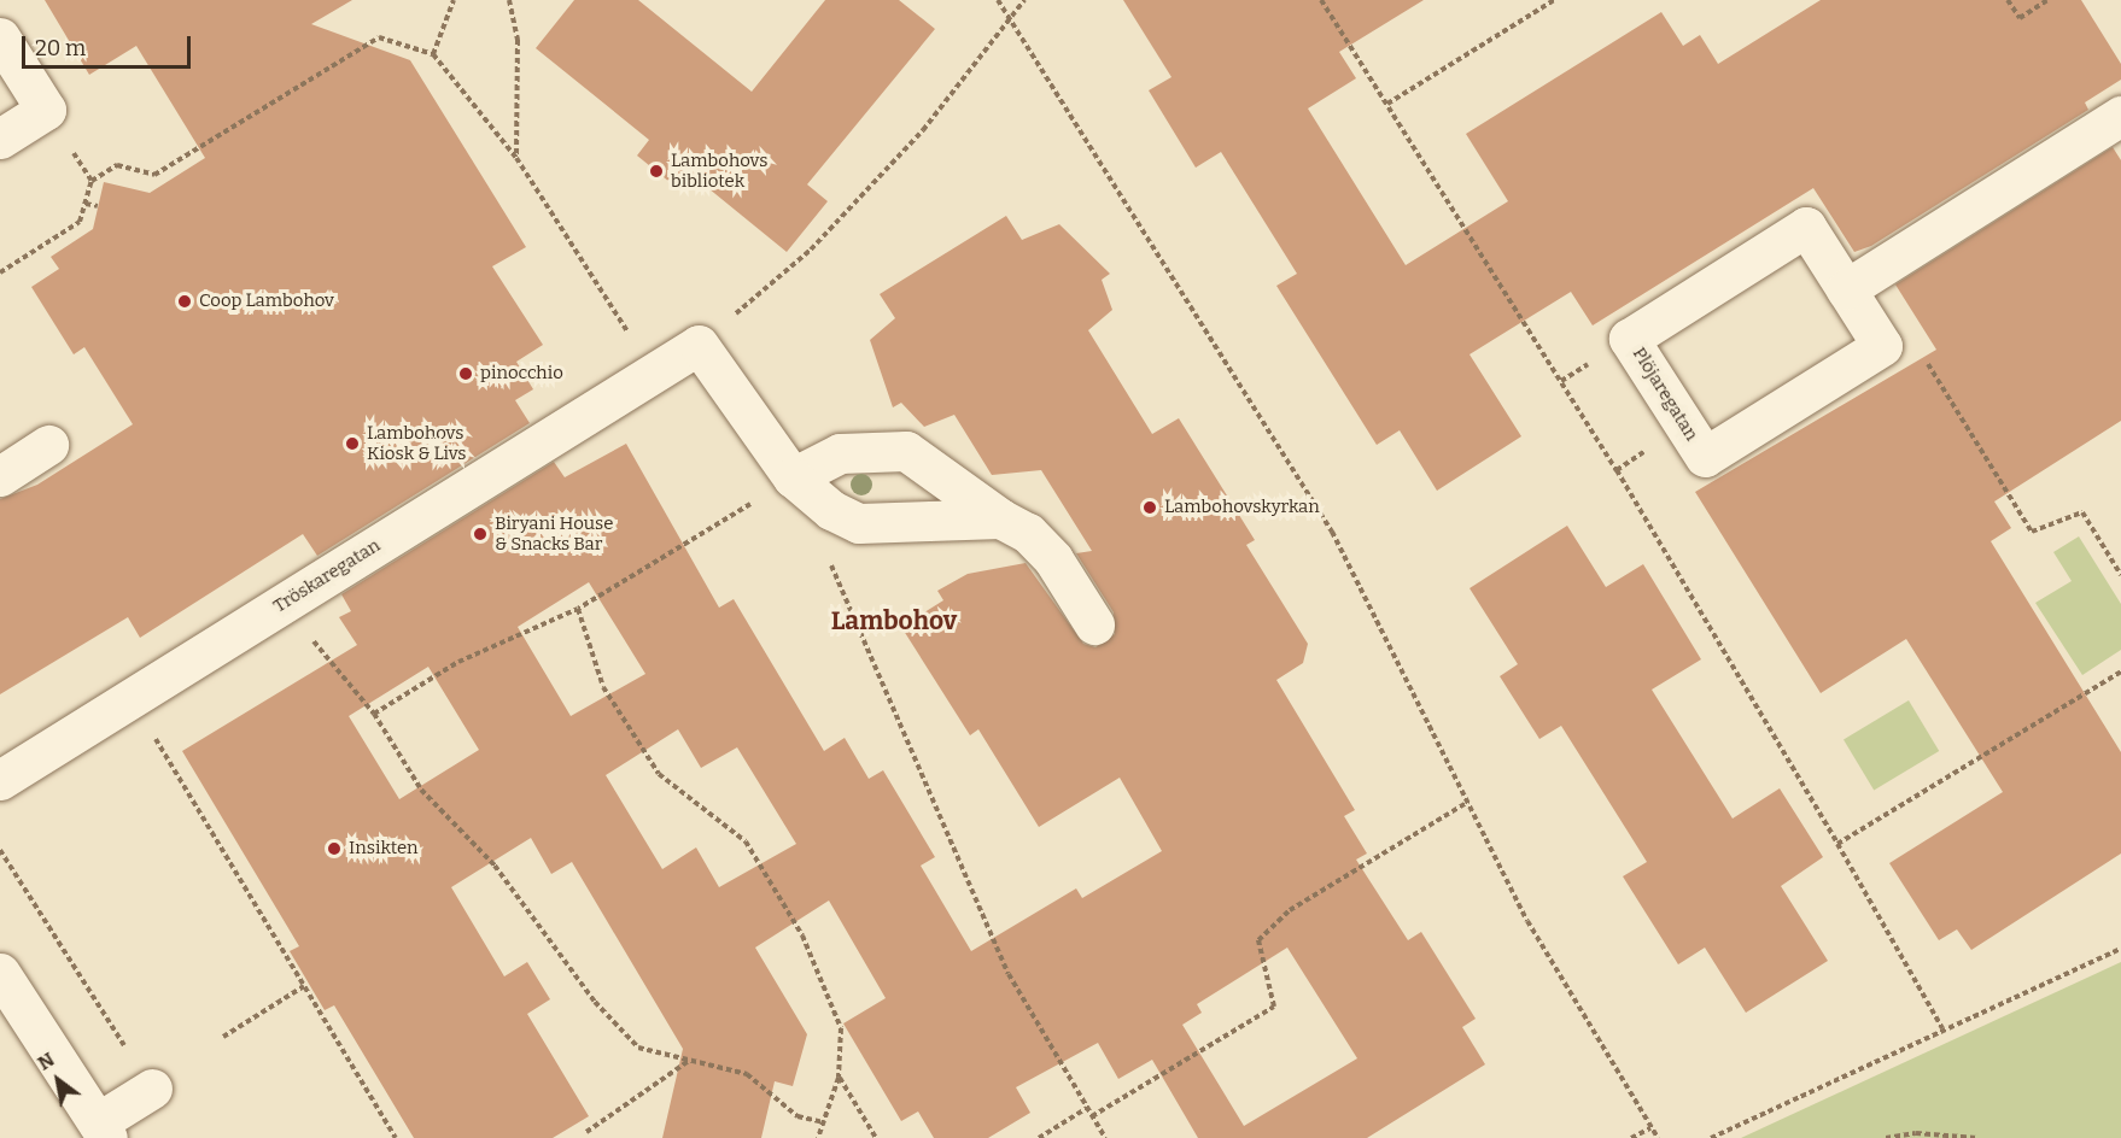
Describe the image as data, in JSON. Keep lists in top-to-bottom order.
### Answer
{
  "streets": {
    "street": ["Plöjaregatan", "Tröskaregatan"]
  },
  "districts": ["Lambohov"],
  "places": [
    "Lambohovs bibliotek",
    "Coop Lambohov",
    "pinocchio",
    "Lambohovs Kiosk & Livs",
    "Lambohovskyrkan",
    "Biryani House & Snacks Bar",
    "Insikten"
  ],
  "scale_bar": "20 m",
  "north": "top left"
}
